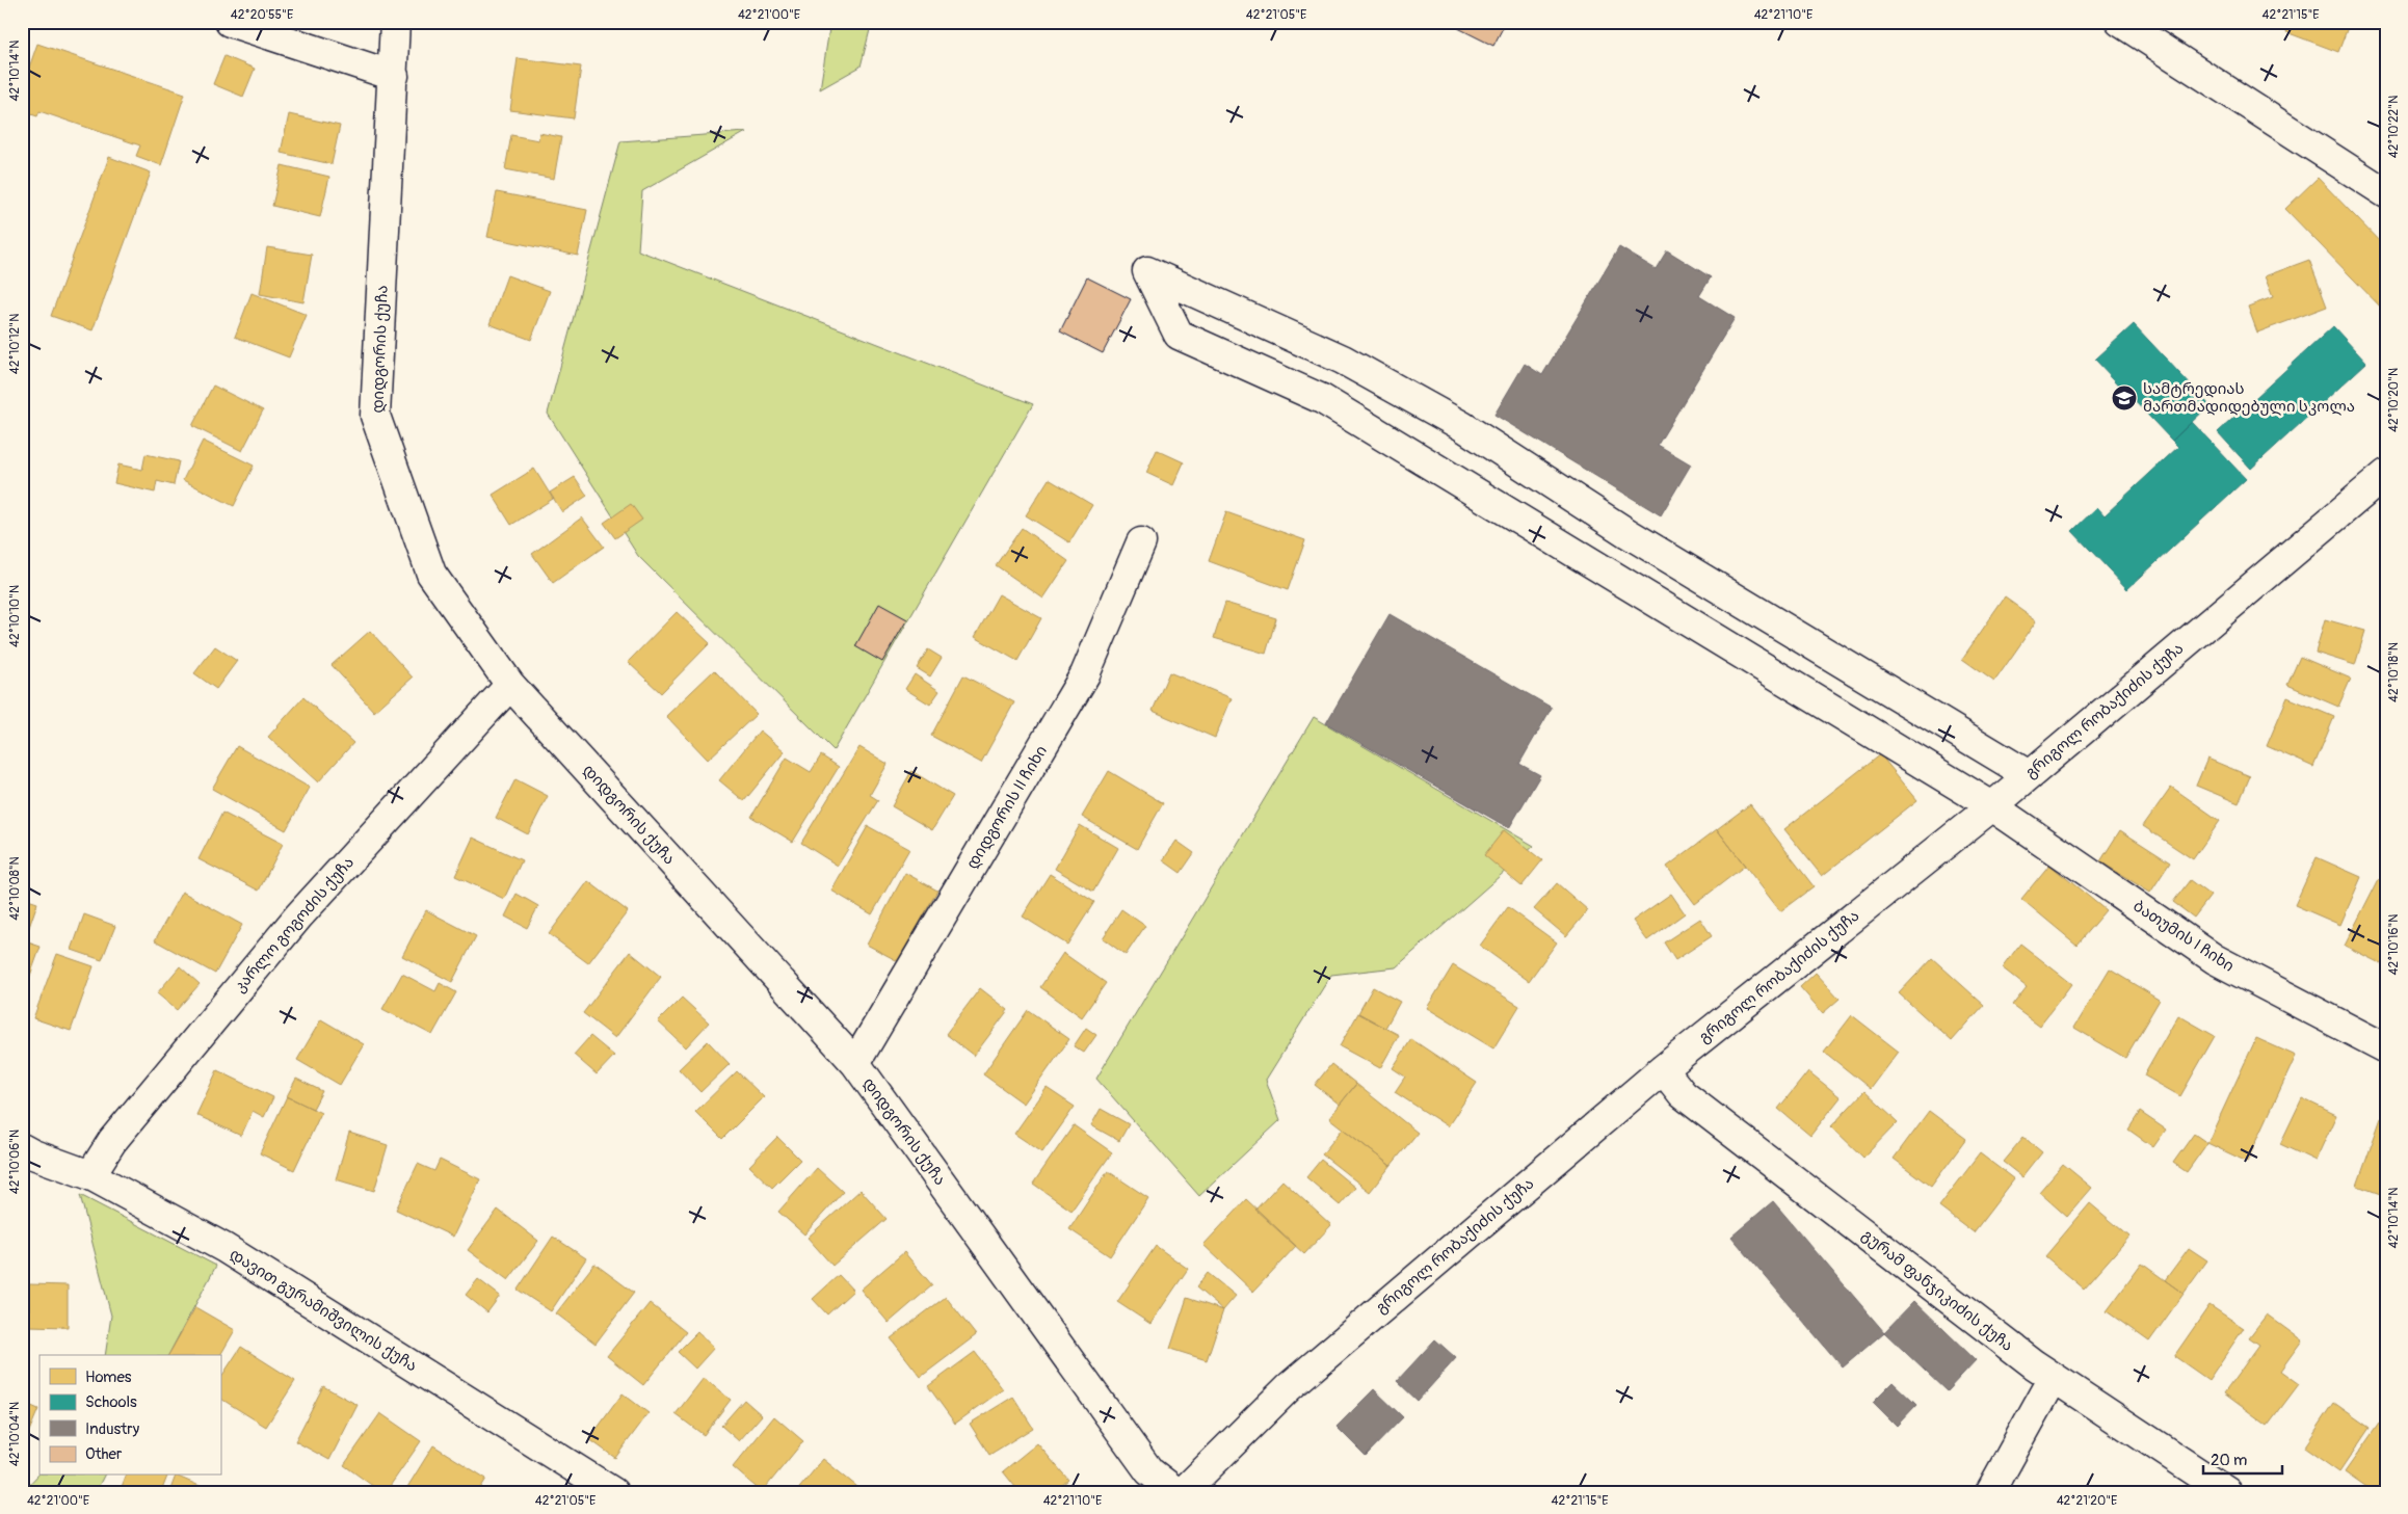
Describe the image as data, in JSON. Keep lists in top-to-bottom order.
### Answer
{
  "streets": {
    "street": [
      "დიდგორის ქუჩა",
      "გრიგოლ რობაქიძის ქუჩა",
      "დიდგორის II ჩიხი",
      "კარლო გოგოძის ქუჩა",
      "ბათუმის I ჩიხი",
      "გურამ ფანჯიკიძის ქუჩა",
      "დავით გურამიშვილის ქუჩა"
    ]
  },
  "crossings": [
    ["დიდგორის ქუჩა", "დიდგორის II ჩიხი"],
    ["დიდგორის ქუჩა", "კარლო გოგოძის ქუჩა"],
    ["გრიგოლ რობაქიძის ქუჩა", "ბათუმის I ჩიხი"],
    ["გრიგოლ რობაქიძის ქუჩა", "გურამ ფანჯიკიძის ქუჩა"],
    ["კარლო გოგოძის ქუჩა", "დავით გურამიშვილის ქუჩა"]
  ],
  "places": {
    "school or university": ["სამტრედიას მართმადიდებული სკოლა"]
  },
  "legend": [
    "Homes",
    "Schools",
    "Industry",
    "Other"
  ],
  "scale_bar": "20 m",
  "coordinates": [
    "42°20'55\"E",
    "42°21'00\"E",
    "42°21'05\"E",
    "42°21'10\"E",
    "42°21'15\"E",
    "42°10'14\"N",
    "42°10'22\"N",
    "42°10'12\"N",
    "42°10'20\"N",
    "42°10'10\"N",
    "42°10'18\"N",
    "42°10'08\"N",
    "42°10'16\"N",
    "42°10'06\"N",
    "42°10'04\"N",
    "42°21'20\"E"
  ]
}
